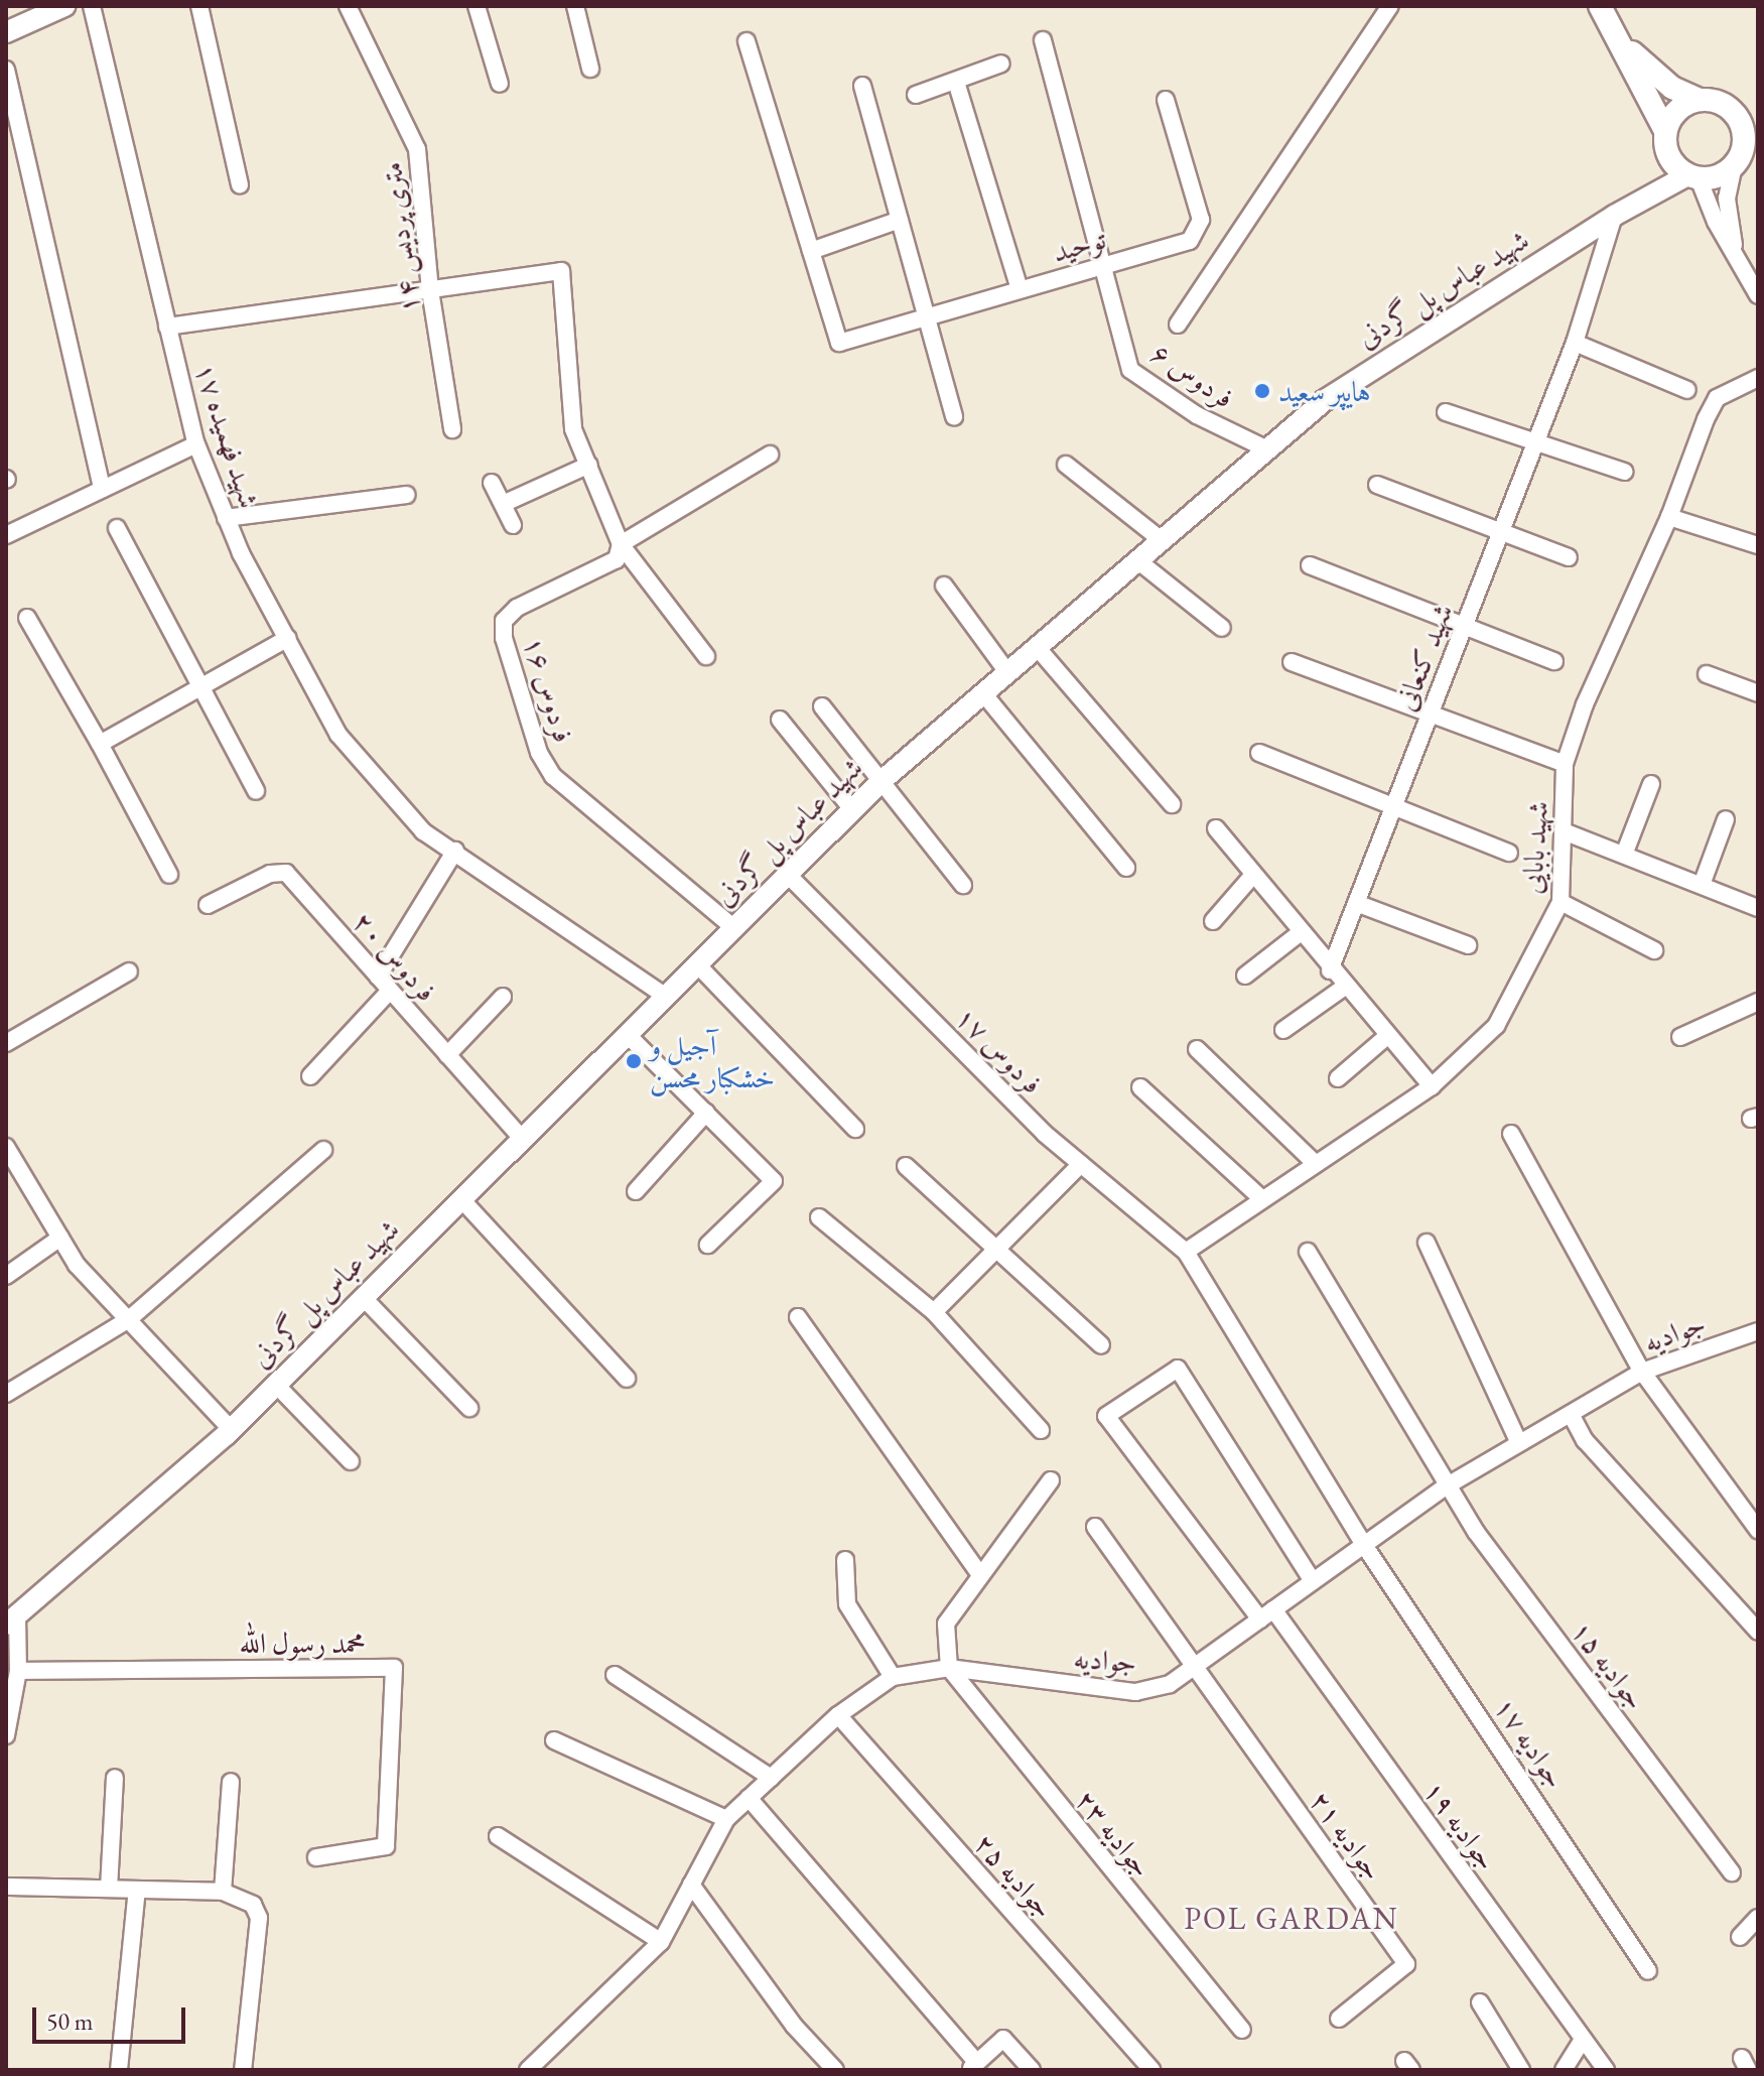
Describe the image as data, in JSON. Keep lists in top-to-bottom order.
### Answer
{
  "streets": {
    "street": [
      "۱۴ متری پردیس",
      "توحید",
      "شهید عباس پل گردنی",
      "فردوس ۶",
      "شهید فهمیده ۱۷",
      "شهید کنعانی",
      "فردوس ۱۶",
      "شهید بابایی",
      "فردوس ۲۰",
      "فردوس ۱۷",
      "جوادیه",
      "محمد رسول الله",
      "جوادیه ۱۵",
      "جوادیه ۱۷",
      "جوادیه ۱۹",
      "جوادیه ۲۳",
      "جوادیه ۲۱",
      "جوادیه ۲۵"
    ]
  },
  "crossings": [
    ["توحید", "فردوس ۶"],
    ["شهید عباس پل گردنی", "فردوس ۶"],
    ["شهید عباس پل گردنی", "شهید فهمیده ۱۷"],
    ["شهید عباس پل گردنی", "شهید کنعانی"],
    ["شهید عباس پل گردنی", "فردوس ۱۶"],
    ["شهید عباس پل گردنی", "فردوس ۲۰"],
    ["شهید عباس پل گردنی", "فردوس ۱۷"],
    ["شهید بابایی", "فردوس ۱۷"],
    ["شهید بابایی", "جوادیه ۱۷"],
    ["فردوس ۱۷", "جوادیه ۱۷"],
    ["جوادیه", "جوادیه ۱۵"],
    ["جوادیه", "جوادیه ۱۷"],
    ["جوادیه", "جوادیه ۱۹"],
    ["جوادیه", "جوادیه ۲۳"],
    ["جوادیه", "جوادیه ۲۱"],
    ["جوادیه", "جوادیه ۲۵"]
  ],
  "districts": ["POL GARDAN"],
  "places": ["هایپر سعید", "آجیل و خشکبار محسن"],
  "scale_bar": "50 m"
}
